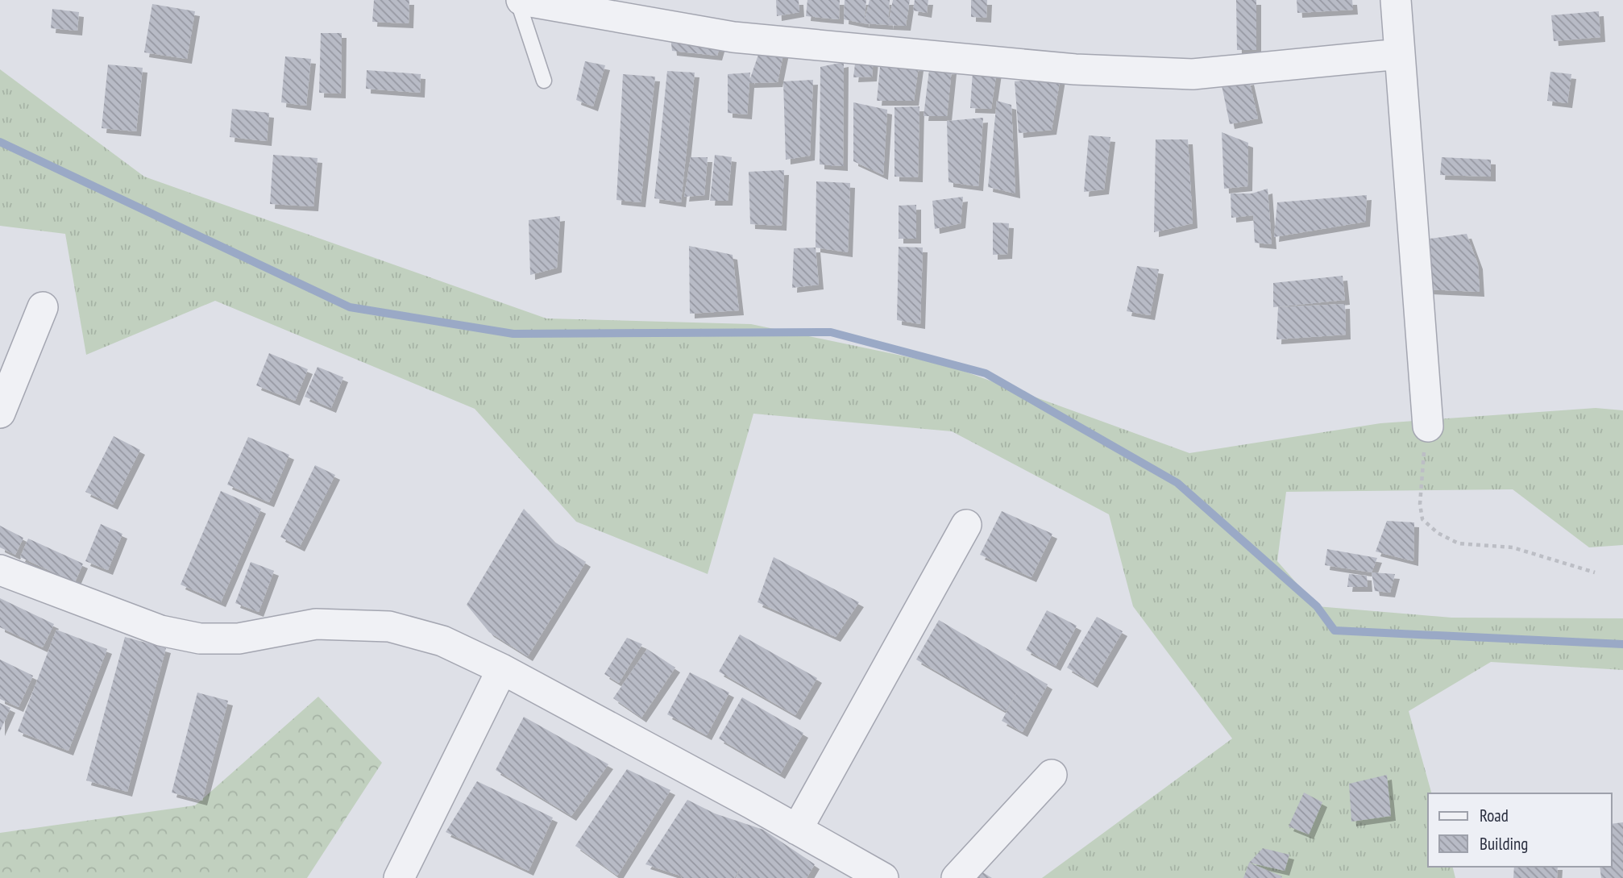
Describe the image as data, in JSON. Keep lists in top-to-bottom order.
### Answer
{
  "legend": ["Road", "Building"]
}
